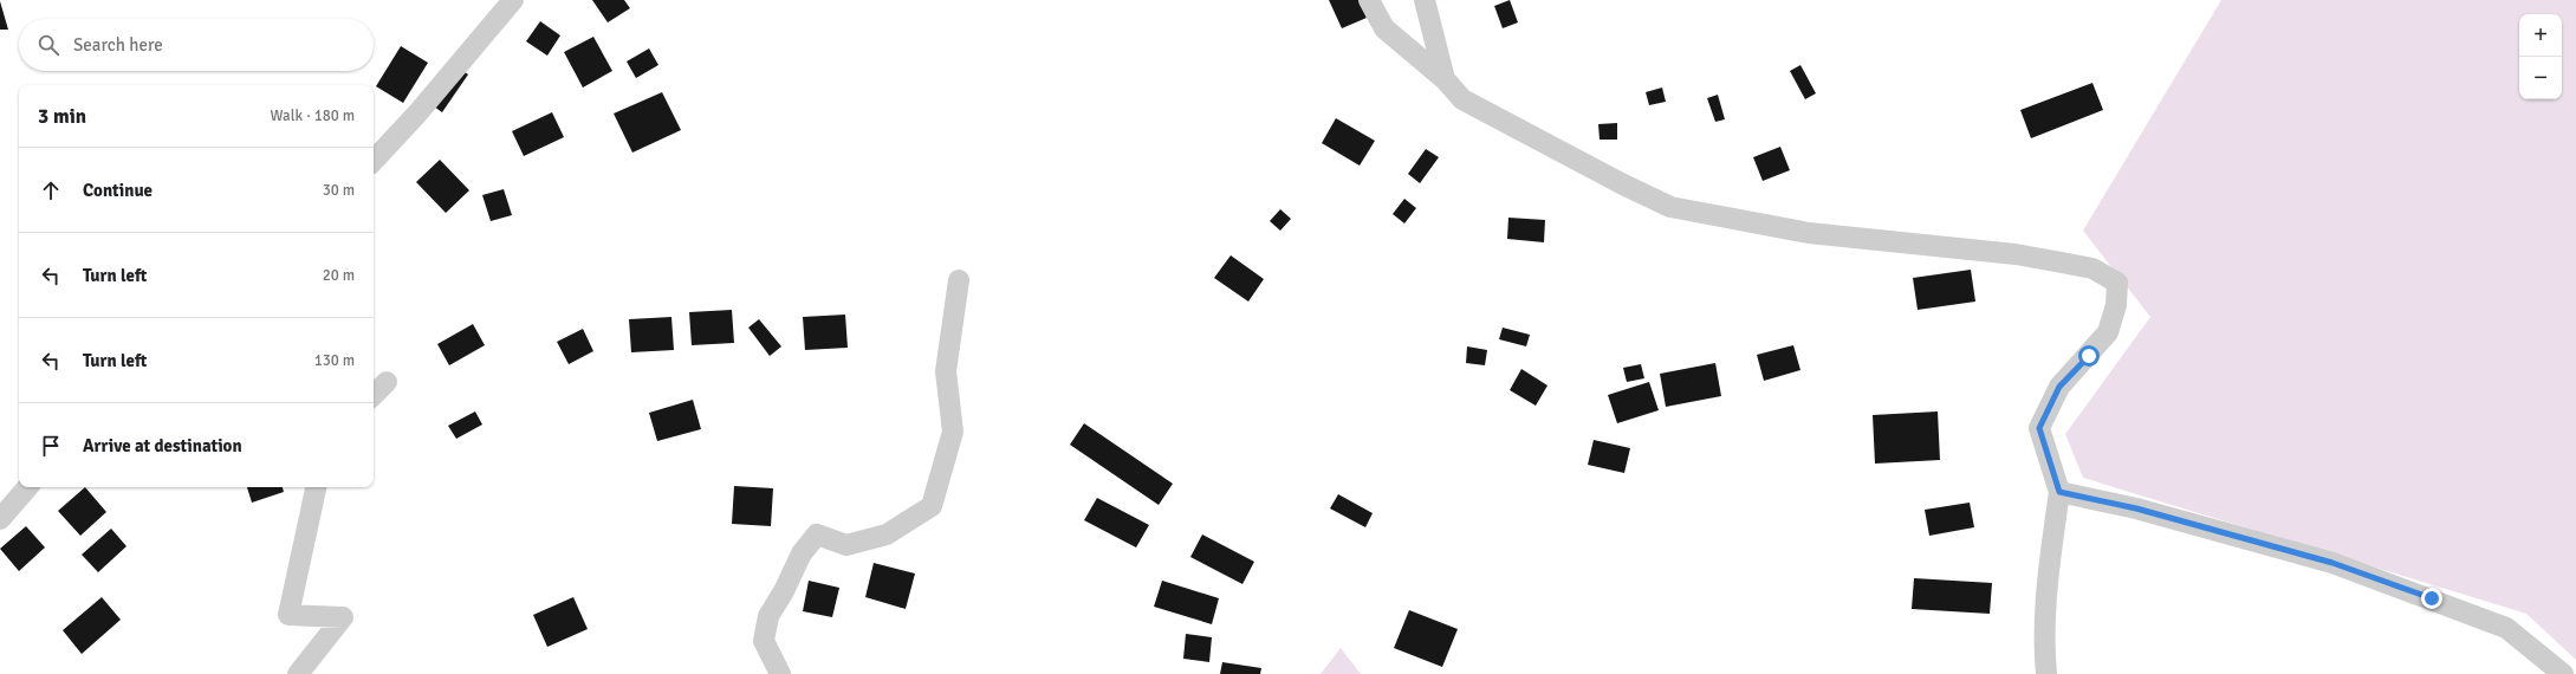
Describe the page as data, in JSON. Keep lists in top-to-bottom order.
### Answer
{
  "page": {
    "map_buttons": ["+", "−"],
    "search": "Search here",
    "heading": ["3 min", "Walk · 180 m"],
    "list": [
      ["Continue", "30 m"],
      ["Turn left", "20 m"],
      ["Turn left", "130 m"],
      "Arrive at destination"
    ]
  }
}
